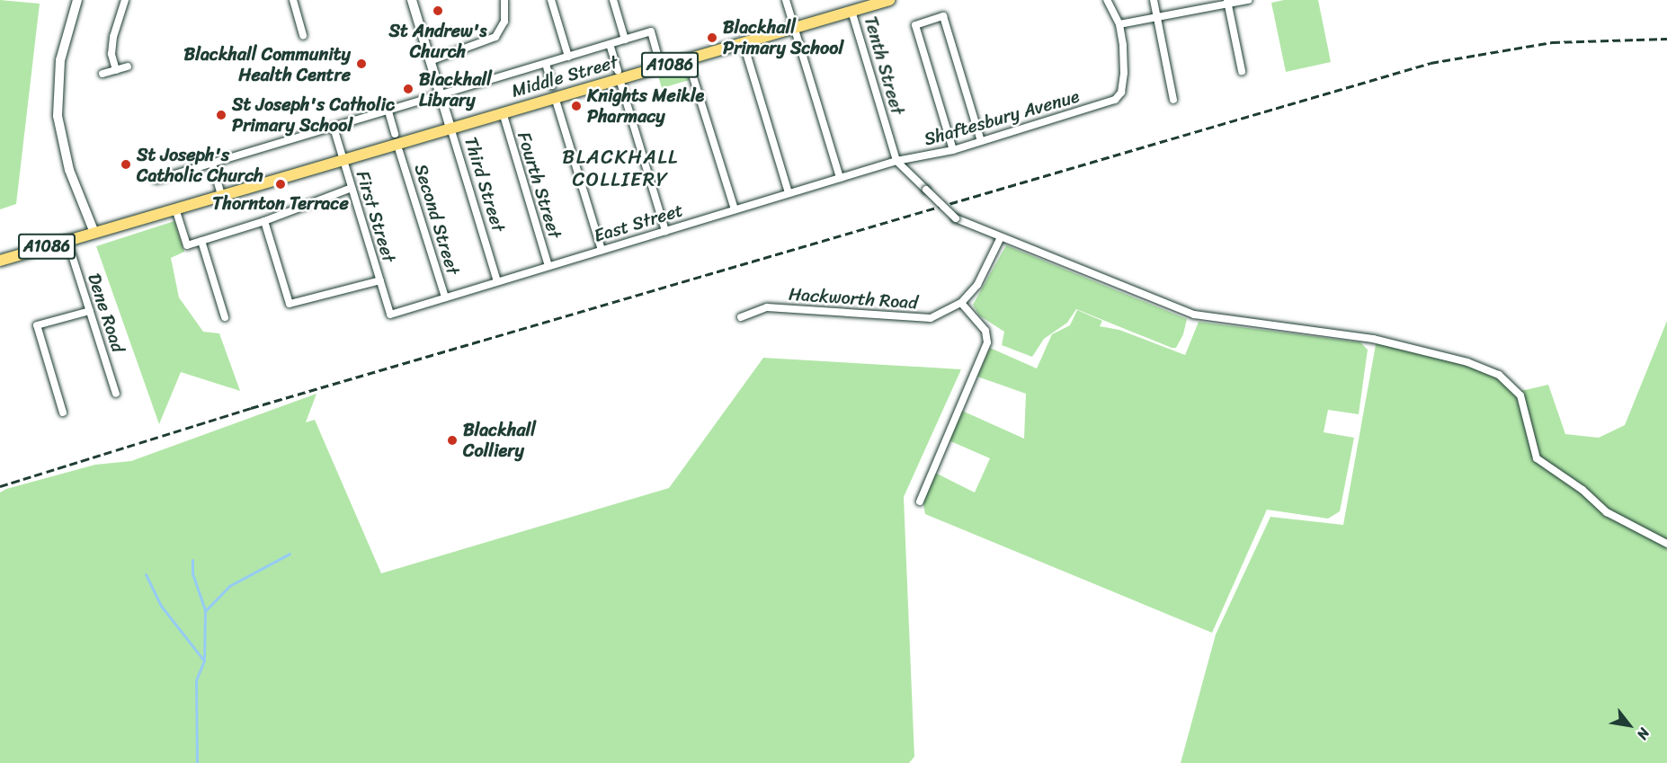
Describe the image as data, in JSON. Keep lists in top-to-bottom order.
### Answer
{
  "streets": {
    "main road": ["A1086", "Middle Street", "Third Street"],
    "street": [
      "Tenth Street",
      "Shaftesbury Avenue",
      "Fourth Street",
      "First Street",
      "Second Street",
      "East Street",
      "Hackworth Road",
      "Dene Road"
    ]
  },
  "crossings": [
    ["A1086", "Middle Street"],
    ["A1086", "First Street"],
    ["A1086", "Dene Road"],
    ["Tenth Street", "Middle Street"],
    ["Tenth Street", "Shaftesbury Avenue"],
    ["Tenth Street", "East Street"],
    ["Middle Street", "Third Street"],
    ["Middle Street", "Fourth Street"],
    ["Middle Street", "First Street"],
    ["Shaftesbury Avenue", "East Street"],
    ["Third Street", "East Street"],
    ["Fourth Street", "East Street"],
    ["First Street", "East Street"],
    ["Second Street", "East Street"]
  ],
  "districts": ["BLACKHALL COLLIERY"],
  "places": [
    "St Andrew's Church",
    "Blackhall Primary School",
    "Blackhall Community Health Centre",
    "Blackhall Library",
    "Knights Meikle Pharmacy",
    "St Joseph's Catholic Primary School",
    "St Joseph's Catholic Church",
    "Thornton Terrace",
    "Blackhall Colliery"
  ],
  "north": "bottom right"
}
